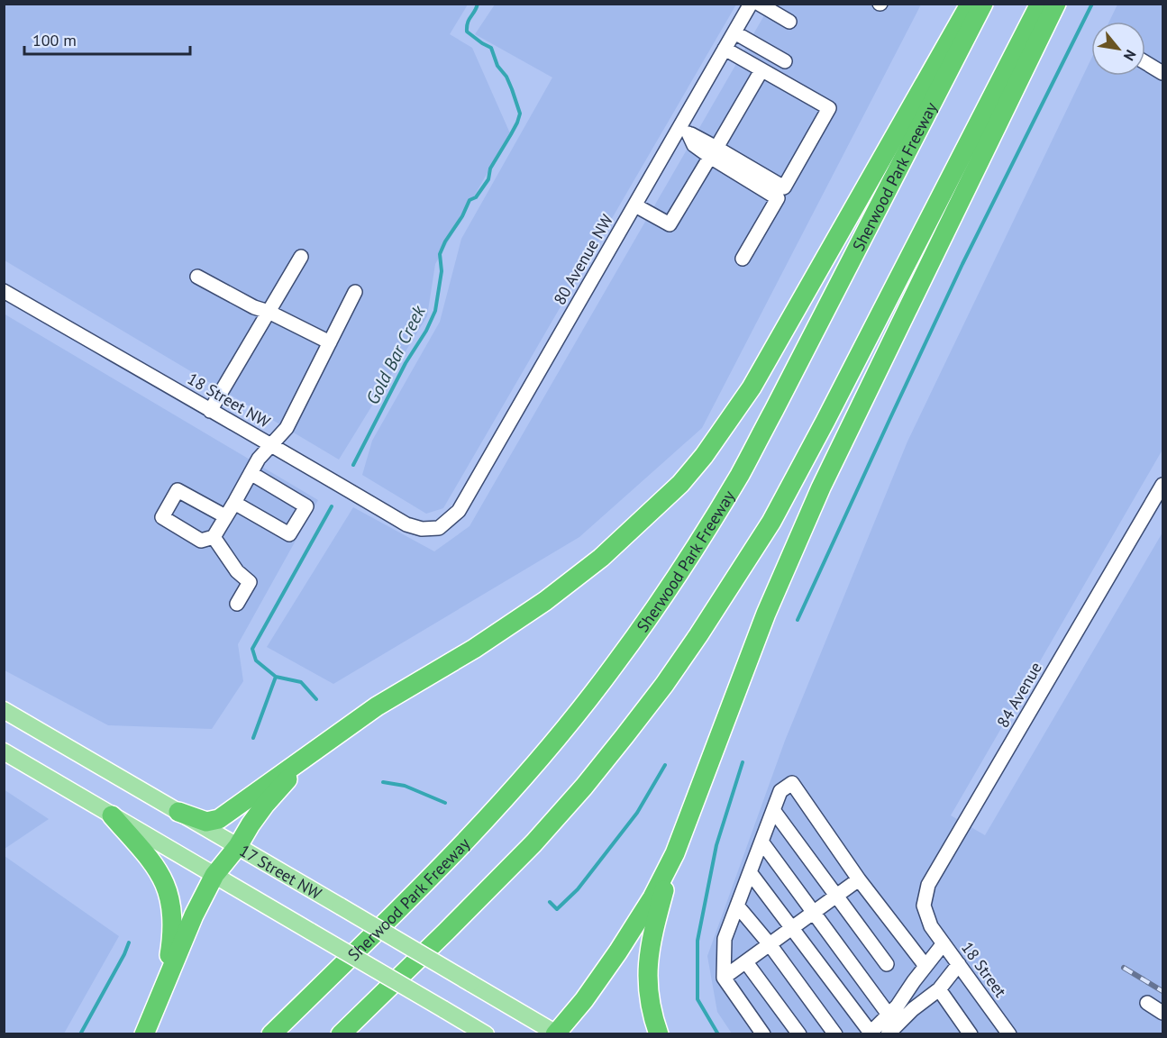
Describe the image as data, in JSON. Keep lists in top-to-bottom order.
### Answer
{
  "streets": {
    "highway": ["Sherwood Park Freeway"],
    "main road": ["17 Street NW"],
    "street": [
      "80 Avenue NW",
      "18 Street NW",
      "84 Avenue",
      "18 Street"
    ]
  },
  "crossings": [
    ["80 Avenue NW", "18 Street NW"],
    ["84 Avenue", "18 Street"]
  ],
  "water": ["Gold Bar Creek"],
  "scale_bar": "100 m",
  "north": "bottom right"
}
